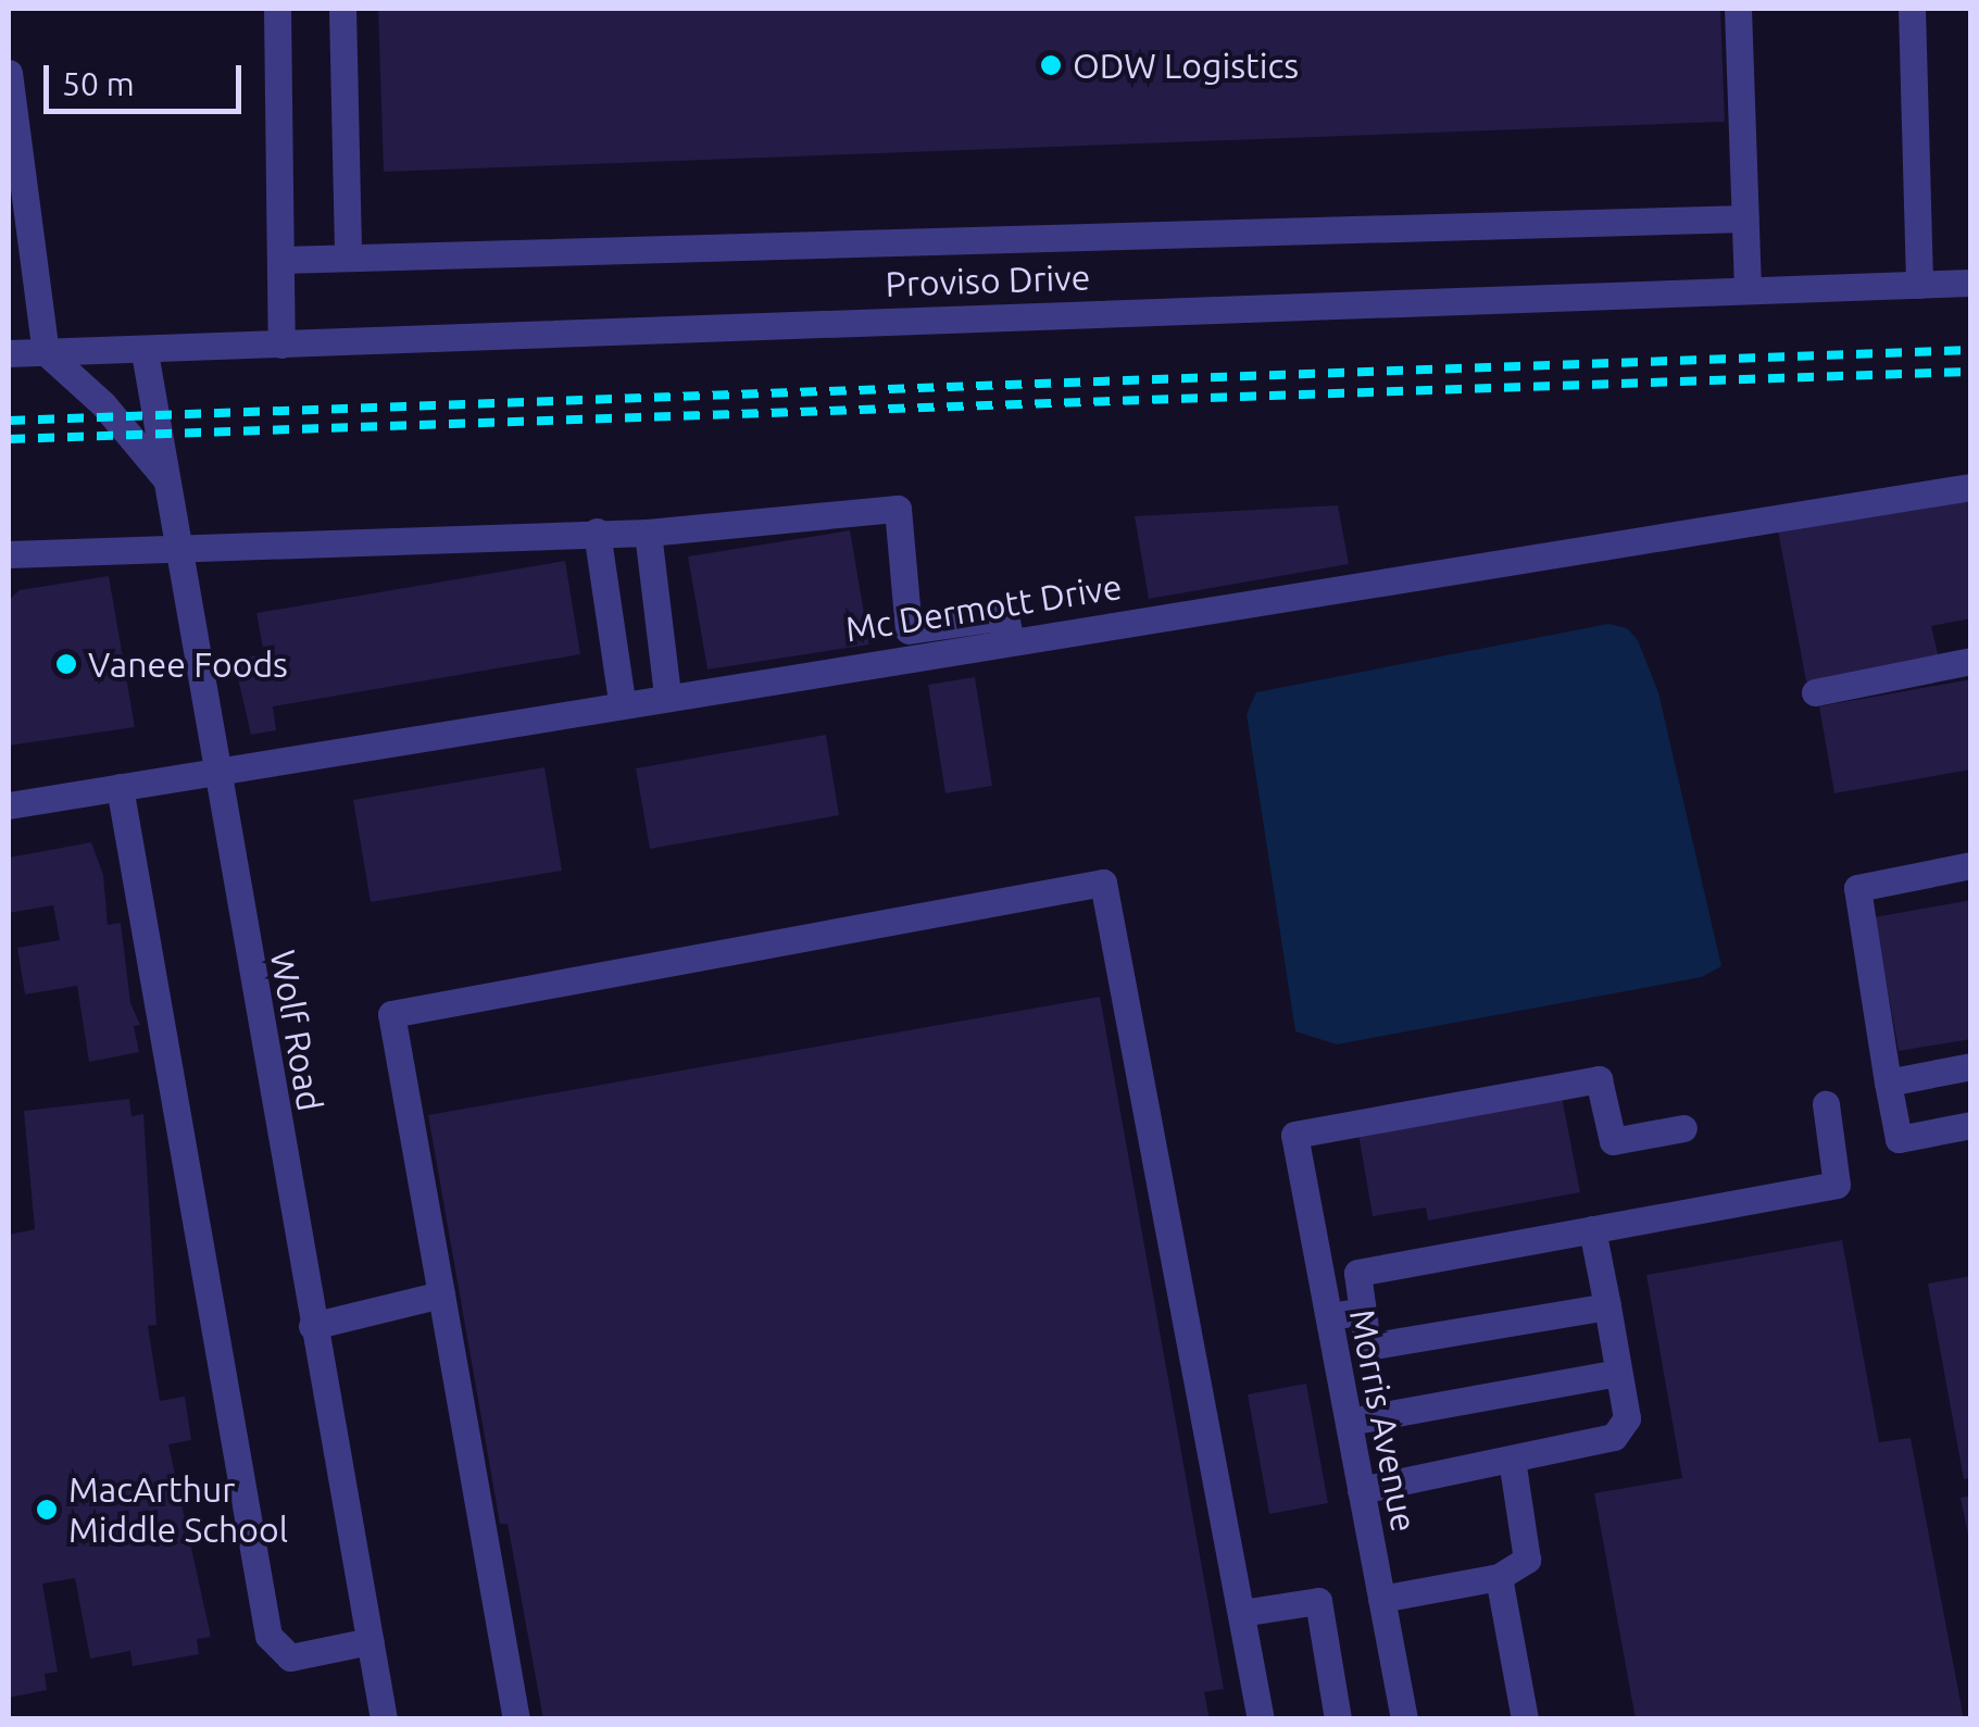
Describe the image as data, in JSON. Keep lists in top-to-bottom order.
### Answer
{
  "streets": {
    "street": [
      "Proviso Drive",
      "Mc Dermott Drive",
      "Wolf Road",
      "Morris Avenue"
    ]
  },
  "crossings": [
    ["Proviso Drive", "Wolf Road"],
    ["Mc Dermott Drive", "Wolf Road"]
  ],
  "places": ["ODW Logistics", "Vanee Foods", "MacArthur Middle School"],
  "scale_bar": "50 m"
}
